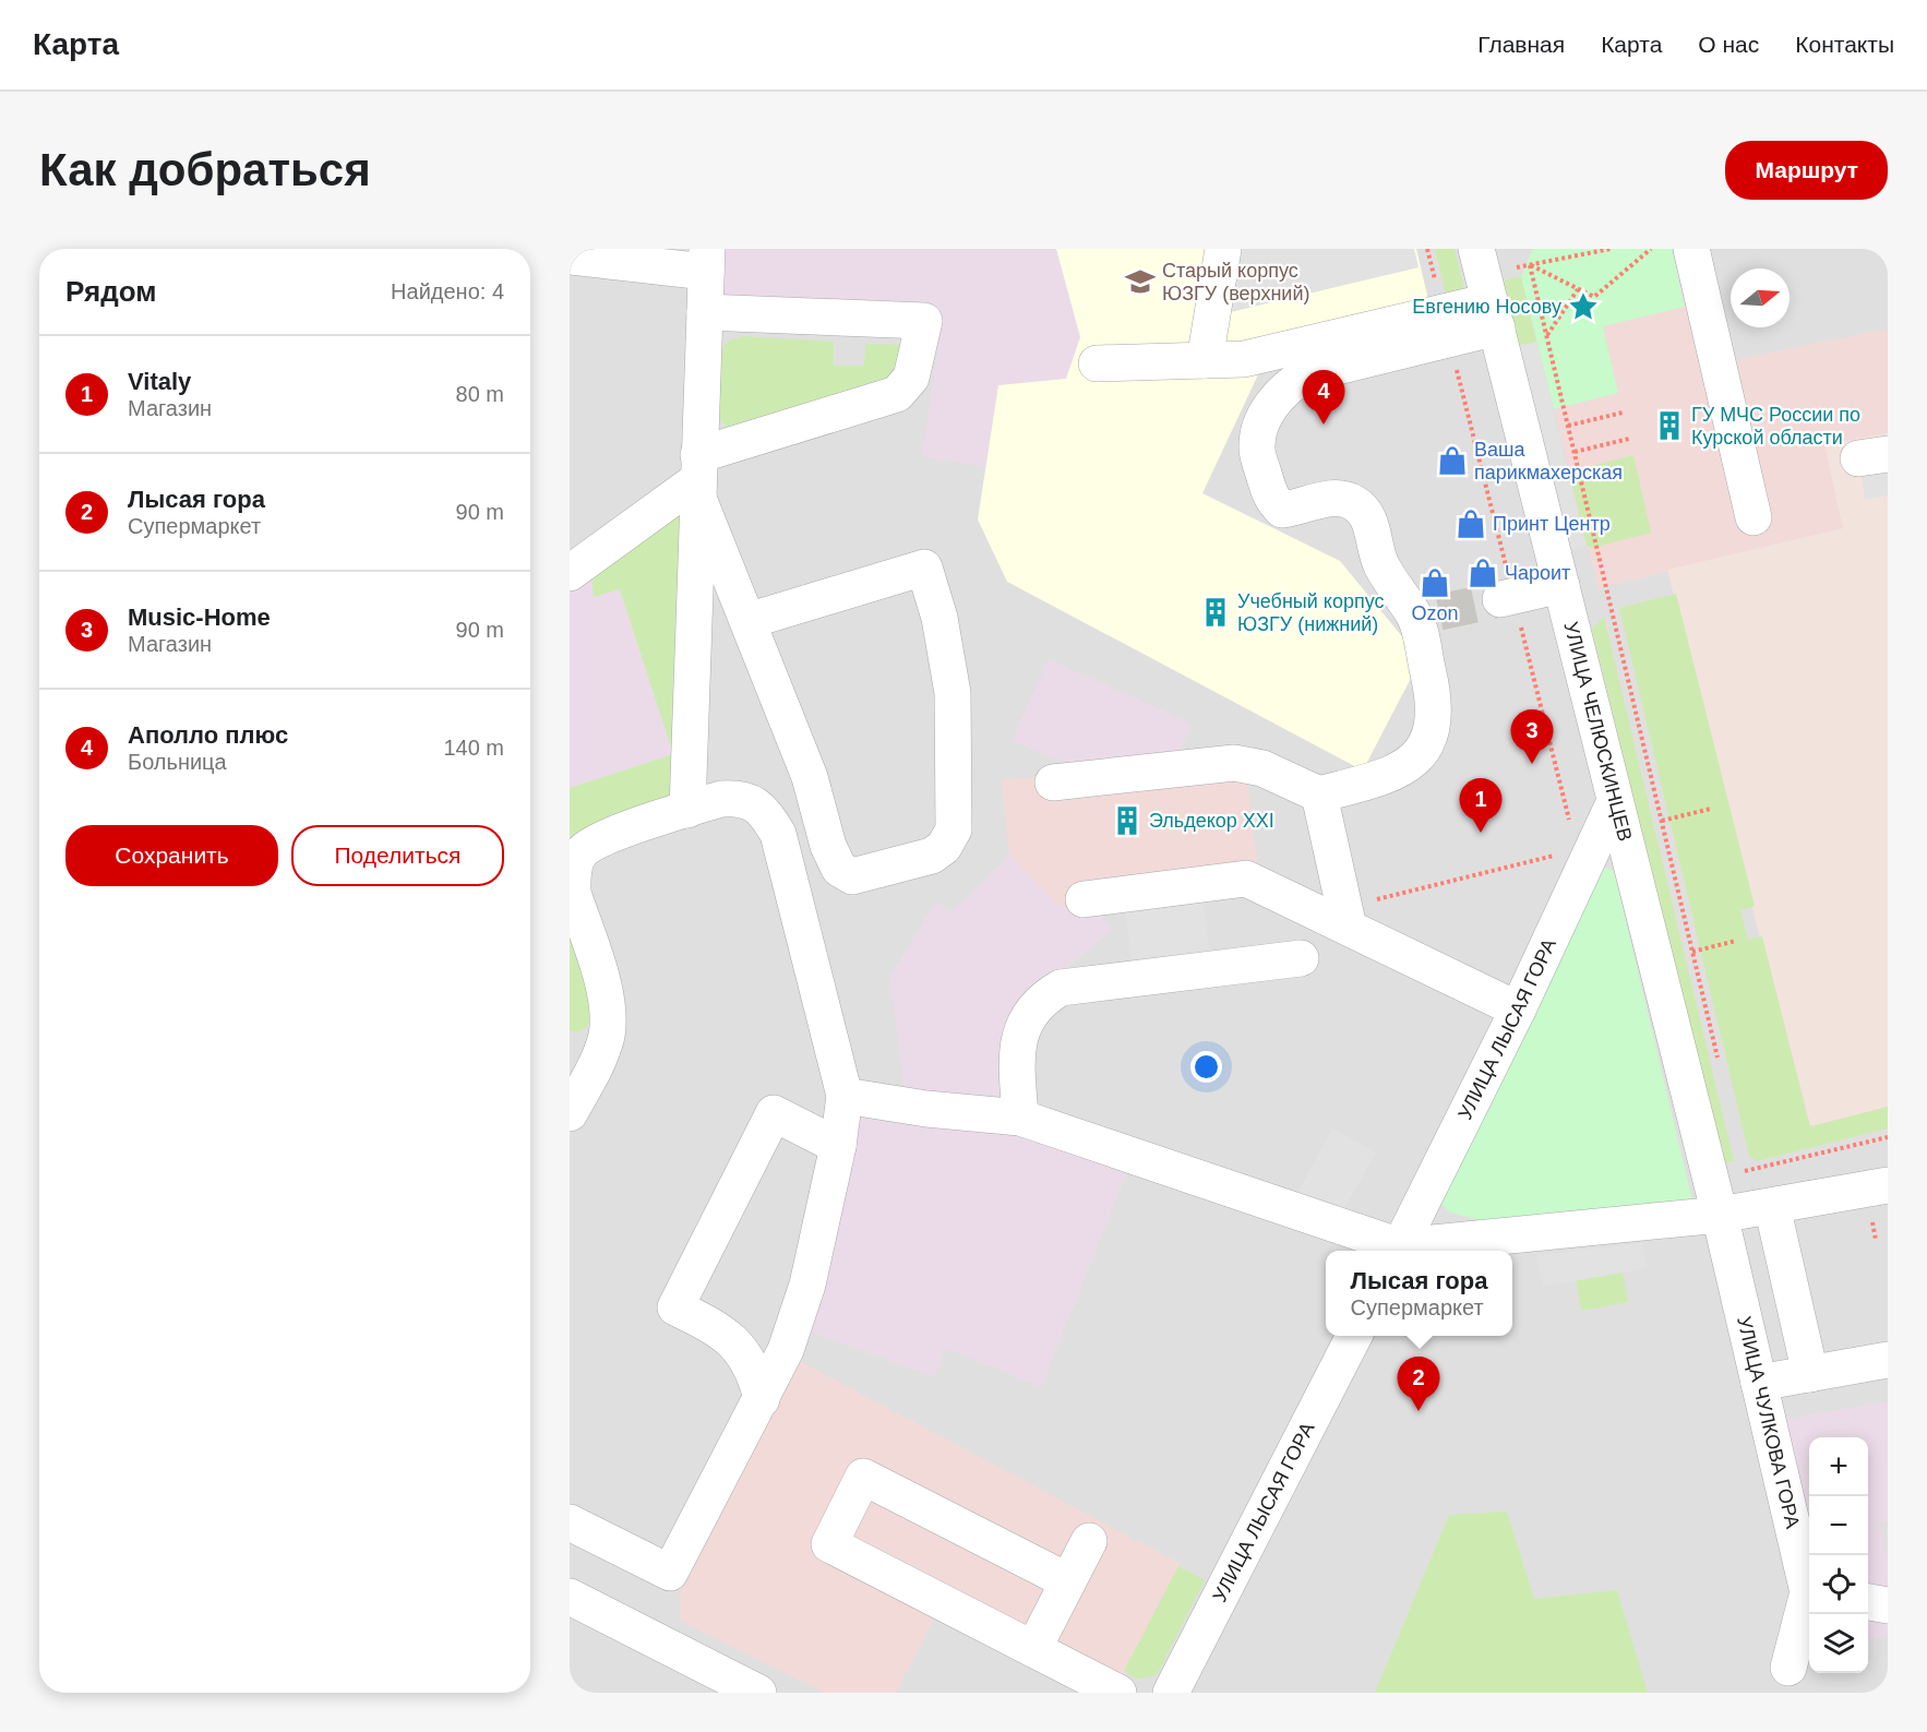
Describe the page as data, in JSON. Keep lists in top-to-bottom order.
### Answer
{
  "streets": {
    "street": ["УЛИЦА ЧЕЛЮСКИНЦЕВ", "УЛИЦА ЛЫСАЯ ГОРА", "УЛИЦА ЧУЛКОВА ГОРА"]
  },
  "crossings": [
    ["УЛИЦА ЧЕЛЮСКИНЦЕВ", "УЛИЦА ЛЫСАЯ ГОРА"],
    ["УЛИЦА ЧЕЛЮСКИНЦЕВ", "УЛИЦА ЧУЛКОВА ГОРА"]
  ],
  "places": {
    "school or university": ["Старый корпус ЮЗГУ (верхний)"],
    "place": ["Евгению Носову"],
    "building": ["ГУ МЧС России по Курской области", "Учебный корпус ЮЗГУ (нижний)", "Эльдекор XXI"],
    "shop": [
      "Ваша парикмахерская",
      "Принт Центр",
      "Чароит",
      "Ozon"
    ]
  },
  "north": "right",
  "page": {
    "header": "Карта",
    "nav": [
      "Главная",
      "Карта",
      "О нас",
      "Контакты"
    ],
    "buttons": [
      "Маршрут",
      ["Сохранить", "Поделиться"]
    ],
    "title": "Как добраться",
    "heading": ["Рядом", "Найдено: 4"],
    "list": [
      {
        "mark": "1",
        "name": "Vitaly",
        "note": "Магазин",
        "value": "80 m"
      },
      {
        "mark": "2",
        "name": "Лысая гора",
        "note": "Супермаркет",
        "value": "90 m"
      },
      {
        "mark": "3",
        "name": "Music-Home",
        "note": "Магазин",
        "value": "90 m"
      },
      {
        "mark": "4",
        "name": "Аполло плюс",
        "note": "Больница",
        "value": "140 m"
      }
    ],
    "pins": [
      "4",
      "3",
      "1",
      "2"
    ],
    "popup": ["Лысая гора", "Супермаркет"],
    "map_buttons": ["+", "−"]
  }
}
